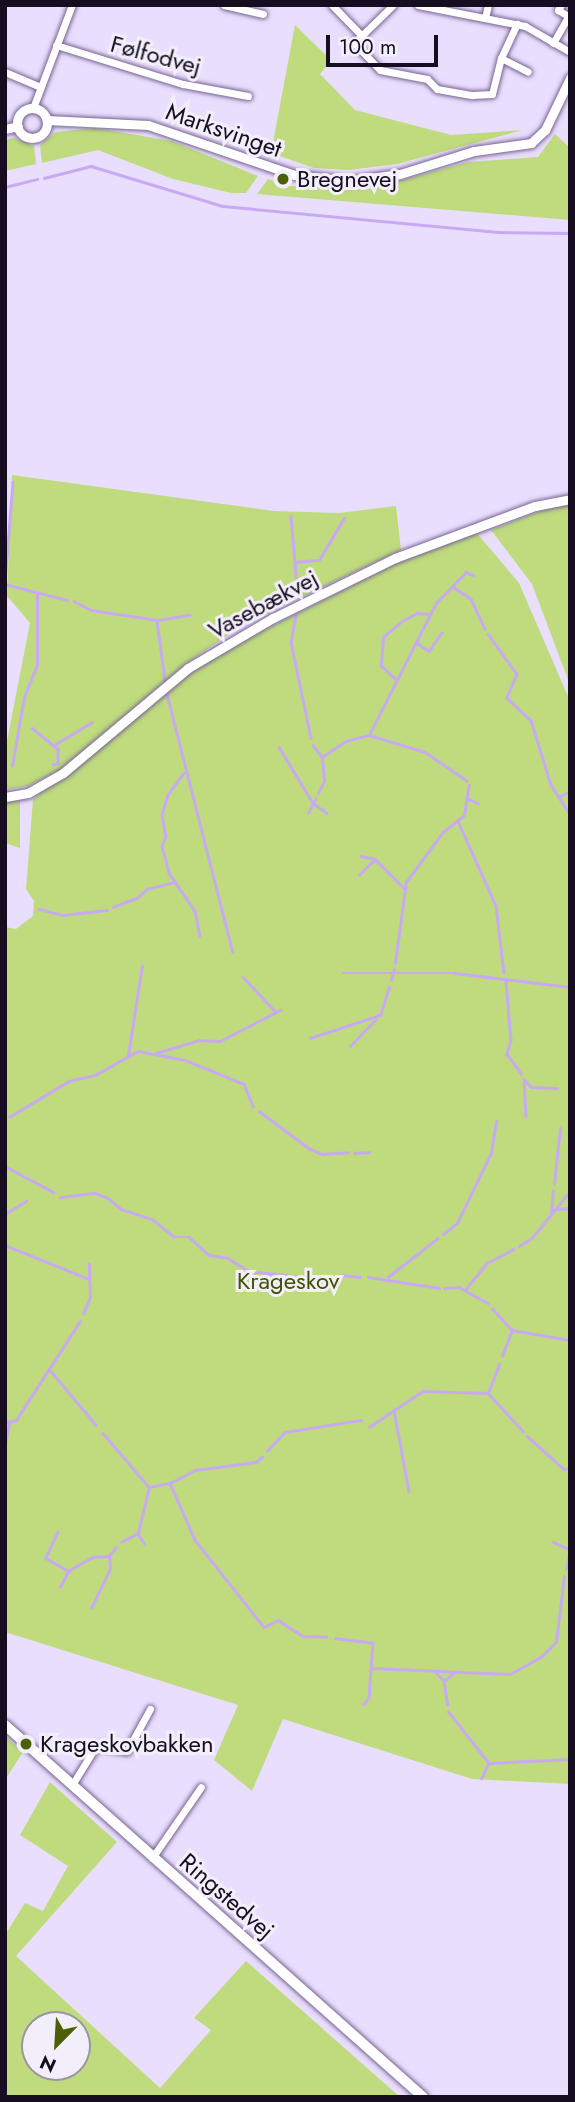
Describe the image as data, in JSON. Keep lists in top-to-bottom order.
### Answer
{
  "streets": {
    "main road": ["Ringstedvej"],
    "street": ["Følfodvej", "Marksvinget", "Vasebækvej"]
  },
  "parks": ["Krageskov"],
  "places": ["Bregnevej", "Krageskovbakken"],
  "scale_bar": "100 m",
  "north": "bottom left"
}
